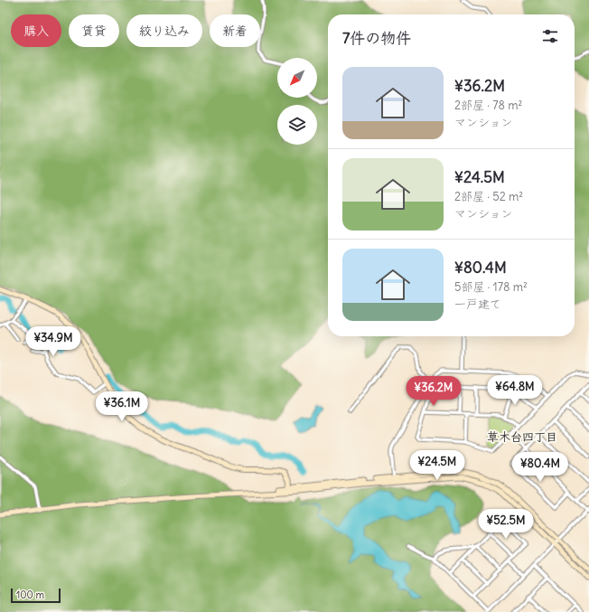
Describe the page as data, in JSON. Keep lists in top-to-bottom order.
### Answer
{
  "districts": ["草木台四丁目"],
  "scale_bar": "100 m",
  "north": "bottom left",
  "page": {
    "chip": [
      "購入",
      "賃貸",
      "絞り込み",
      "新着"
    ],
    "heading": "7件の物件",
    "list": [
      {
        "name": "¥36.2M",
        "note": "2部屋 · 78 m² · マンション"
      },
      {
        "name": "¥24.5M",
        "note": "2部屋 · 52 m² · マンション"
      },
      {
        "name": "¥80.4M",
        "note": "5部屋 · 178 m² · 一戸建て"
      }
    ],
    "price": [
      "¥34.9M",
      "¥64.8M",
      "¥36.2M",
      "¥36.1M",
      "¥24.5M",
      "¥80.4M",
      "¥52.5M"
    ],
    "scale": "100 m"
  }
}
